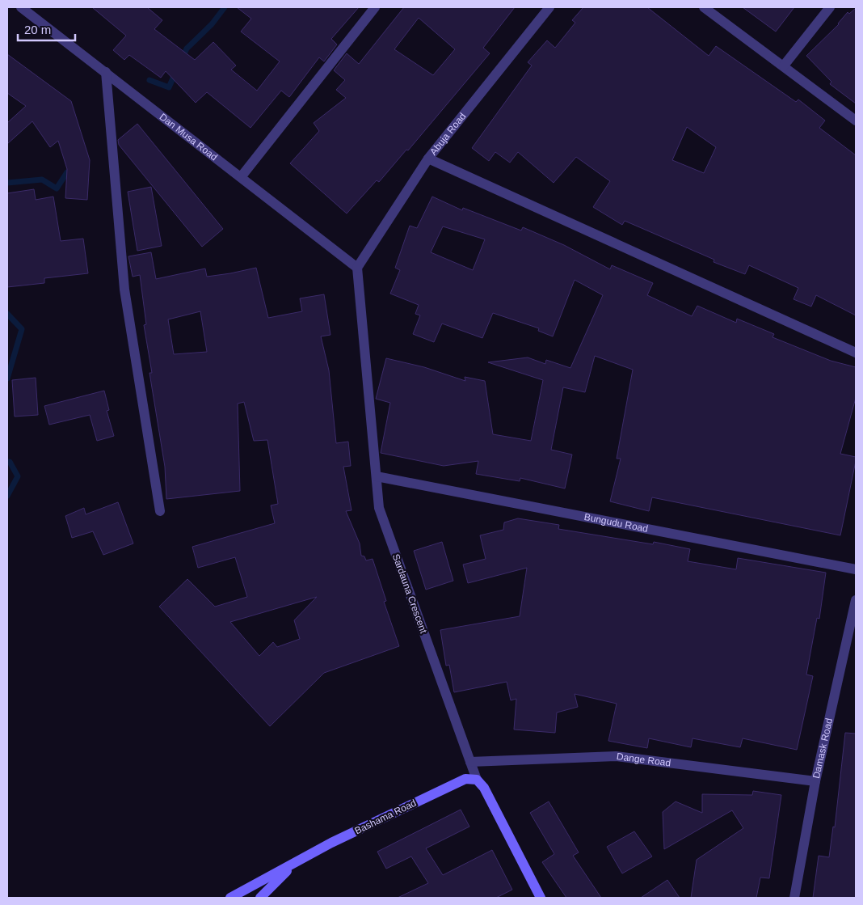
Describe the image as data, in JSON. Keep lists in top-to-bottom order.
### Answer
{
  "streets": {
    "street": [
      "Abuja Road",
      "Dan Musa Road",
      "Bungudu Road",
      "Sardauna Crescent",
      "Damask Road",
      "Dange Road",
      "Bashama Road"
    ]
  },
  "crossings": [
    ["Abuja Road", "Dan Musa Road"],
    ["Abuja Road", "Sardauna Crescent"],
    ["Dan Musa Road", "Sardauna Crescent"],
    ["Bungudu Road", "Sardauna Crescent"],
    ["Sardauna Crescent", "Dange Road"],
    ["Sardauna Crescent", "Bashama Road"],
    ["Damask Road", "Dange Road"]
  ],
  "scale_bar": "20 m"
}
